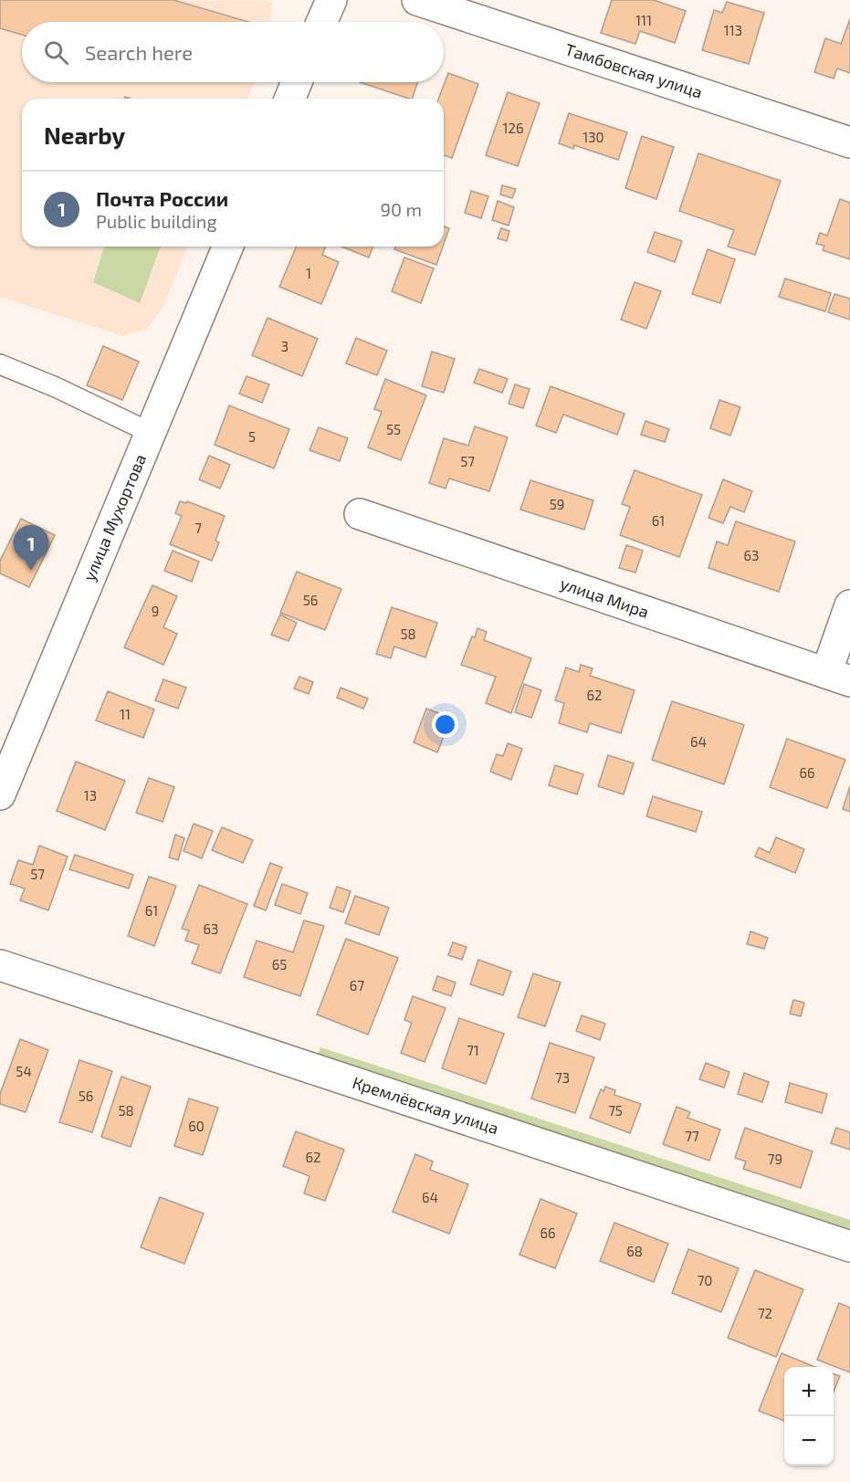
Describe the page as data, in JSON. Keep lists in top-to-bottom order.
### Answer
{
  "streets": {
    "street": [
      "Тамбовская улица",
      "улица Мухортова",
      "улица Мира",
      "Кремлёвская улица"
    ]
  },
  "house_numbers": [
    "111",
    "113",
    "126",
    "130",
    "1",
    "3",
    "55",
    "5",
    "57",
    "59",
    "61",
    "7",
    "63",
    "56",
    "9",
    "58",
    "62",
    "11",
    "64",
    "66",
    "13",
    "57",
    "61",
    "63",
    "65",
    "67",
    "71",
    "54",
    "73",
    "56",
    "58",
    "75",
    "60",
    "77",
    "62",
    "79",
    "64",
    "66",
    "68",
    "70",
    "72"
  ],
  "page": {
    "search": "Search here",
    "heading": "Nearby",
    "list": [
      {
        "mark": "1",
        "name": "Почта России",
        "note": "Public building",
        "value": "90 m"
      }
    ],
    "pins": "1",
    "map_buttons": ["+", "−"]
  }
}
